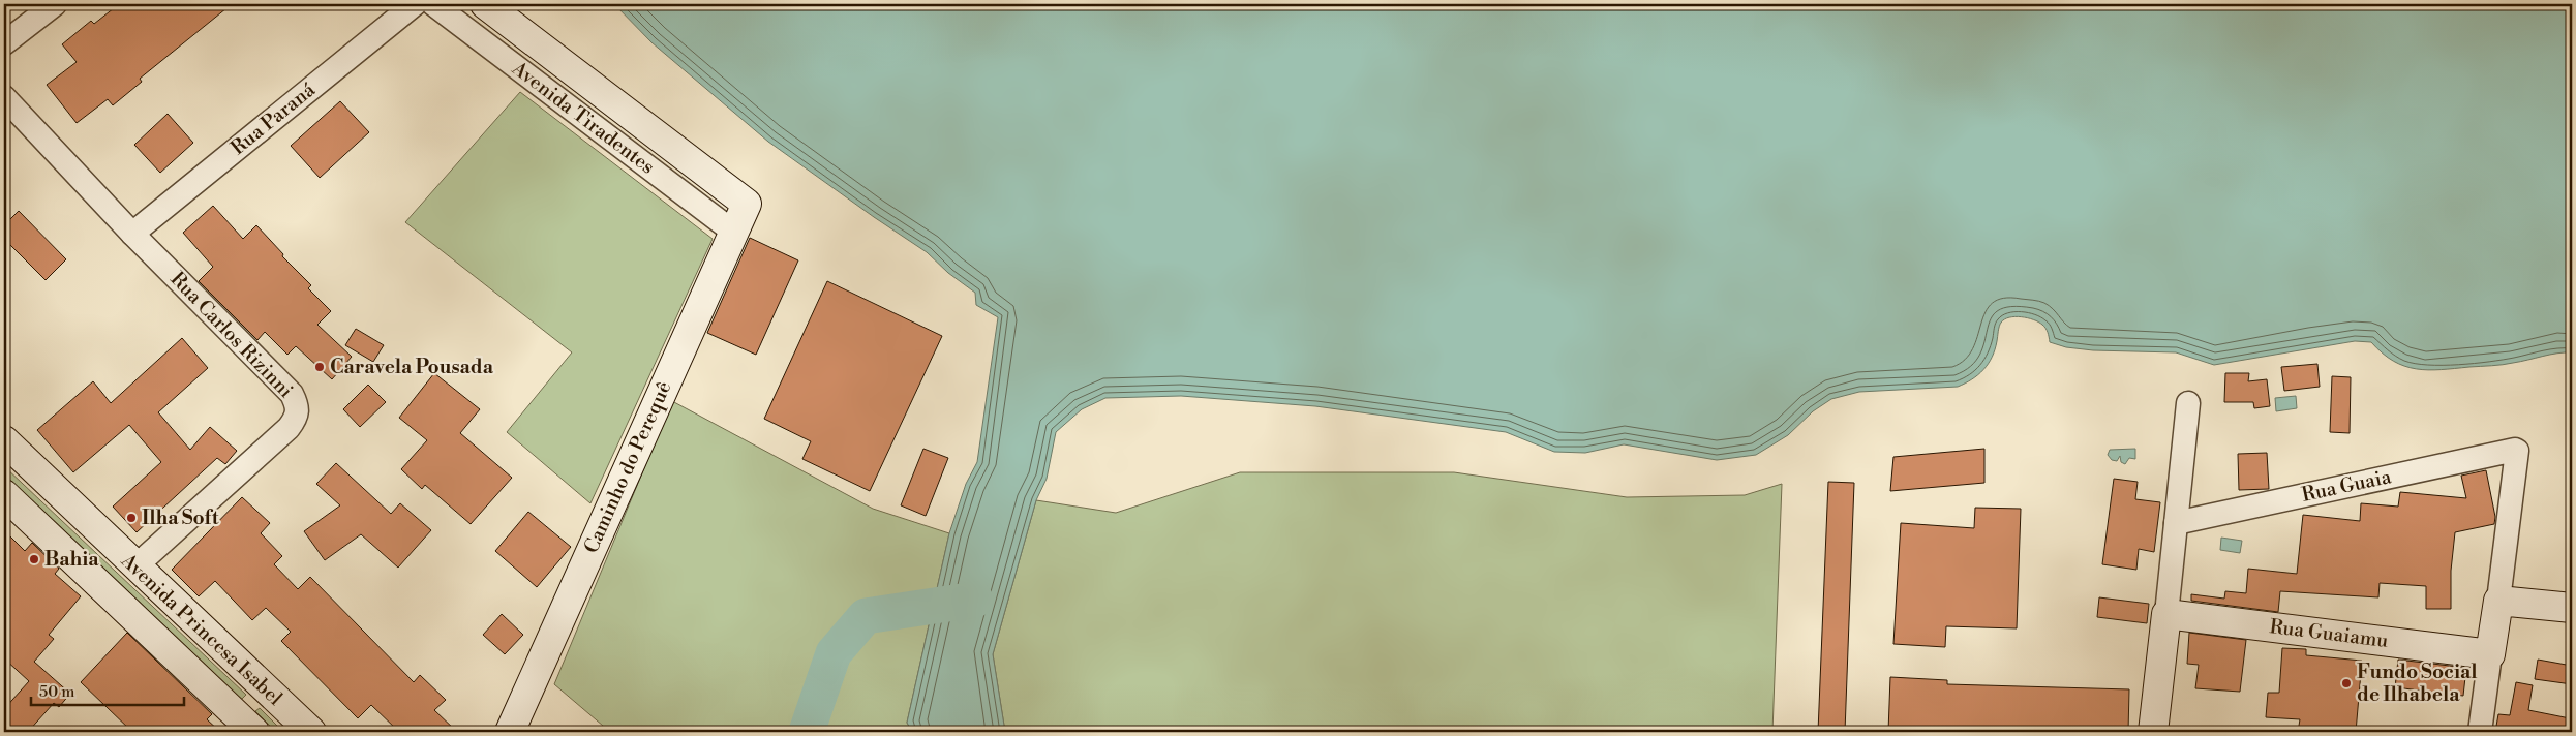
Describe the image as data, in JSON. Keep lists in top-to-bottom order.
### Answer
{
  "streets": {
    "main road": [
      "Avenida Tiradentes",
      "Caminho do Perequê",
      "Avenida Princesa Isabel",
      "Rua Guaiamu"
    ],
    "street": ["Rua Paraná", "Rua Carlos Rizinni", "Rua Guaia"]
  },
  "crossings": [
    ["Avenida Tiradentes", "Caminho do Perequê"],
    ["Rua Paraná", "Rua Carlos Rizinni"],
    ["Rua Carlos Rizinni", "Avenida Princesa Isabel"]
  ],
  "places": [
    "Caravela Pousada",
    "Ilha Soft",
    "Bahia",
    "Fundo Social de Ilhabela"
  ],
  "scale_bar": "50 m"
}
